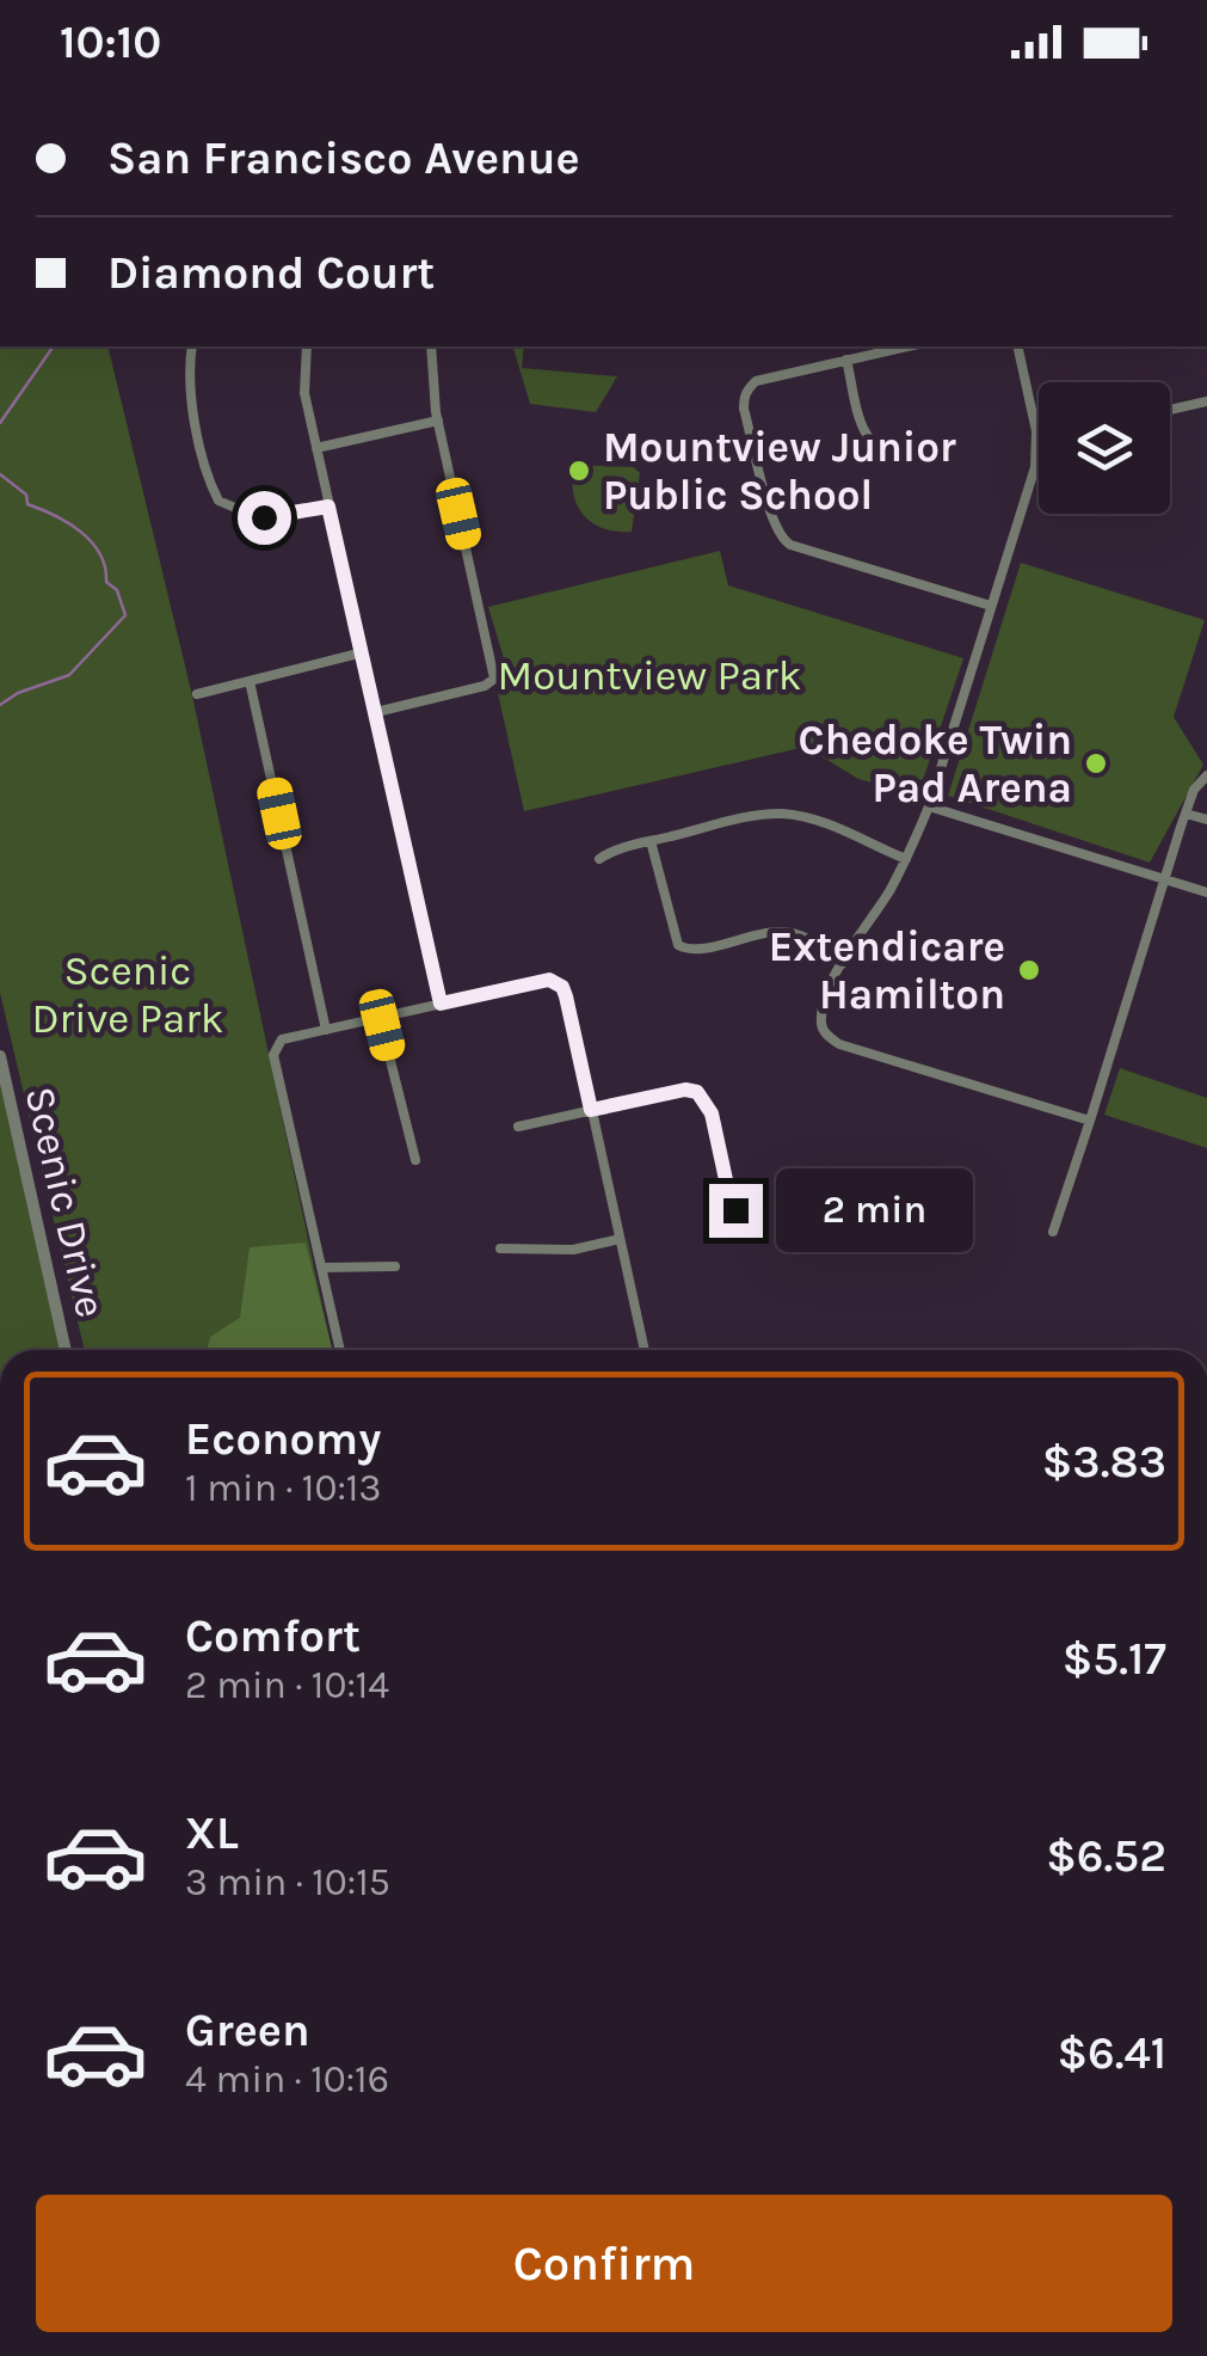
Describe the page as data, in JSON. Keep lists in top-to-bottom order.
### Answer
{
  "streets": {
    "street": ["Scenic Drive"]
  },
  "parks": ["Mountview Park", "Scenic Drive Park"],
  "places": ["Mountview Junior Public School", "Chedoke Twin Pad Arena", "Extendicare Hamilton"],
  "page": {
    "status": "10:10",
    "banner": ["San Francisco Avenue", "Diamond Court"],
    "bubble": "2 min",
    "list": [
      {
        "name": "Economy",
        "note": "1 min · 10:13",
        "value": "$3.83"
      },
      {
        "name": "Comfort",
        "note": "2 min · 10:14",
        "value": "$5.17"
      },
      {
        "name": "XL",
        "note": "3 min · 10:15",
        "value": "$6.52"
      },
      {
        "name": "Green",
        "note": "4 min · 10:16",
        "value": "$6.41"
      }
    ],
    "buttons": "Confirm"
  }
}
